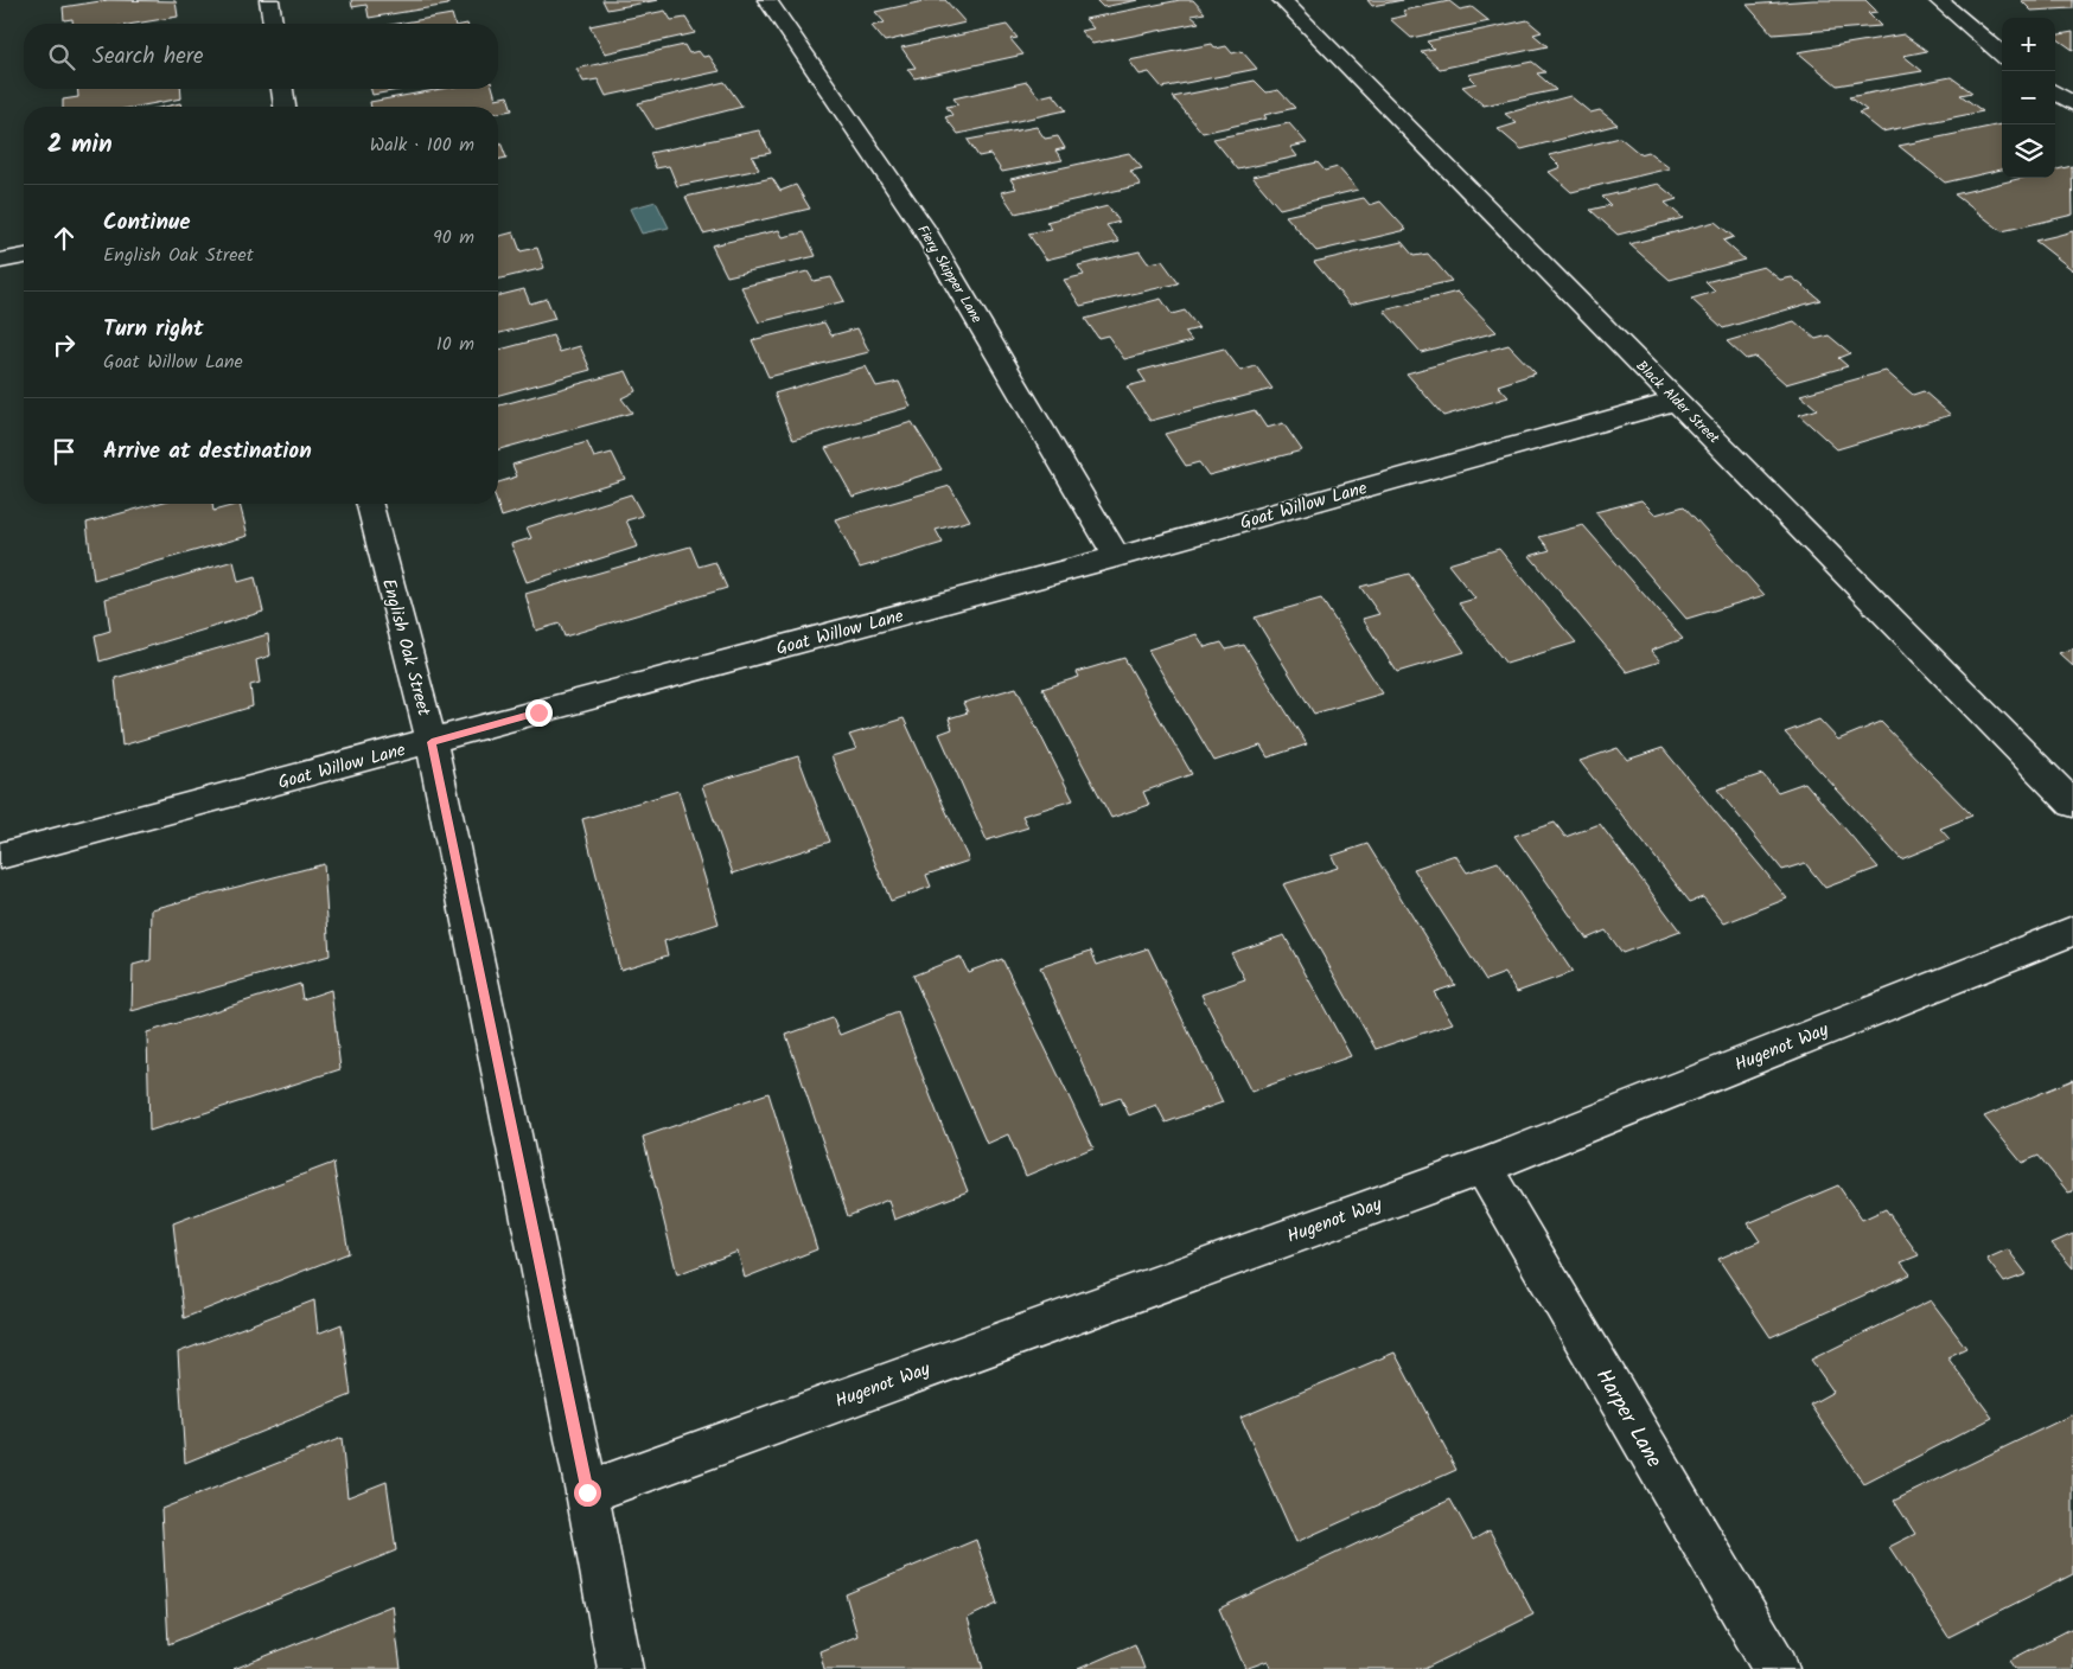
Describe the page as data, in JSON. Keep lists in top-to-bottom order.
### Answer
{
  "streets": {
    "street": [
      "Fiery Skipper Lane",
      "Black Alder Street",
      "Goat Willow Lane",
      "English Oak Street",
      "Hugenot Way",
      "Harper Lane"
    ]
  },
  "crossings": [
    ["Fiery Skipper Lane", "Goat Willow Lane"],
    ["Black Alder Street", "Goat Willow Lane"],
    ["Goat Willow Lane", "English Oak Street"],
    ["English Oak Street", "Hugenot Way"],
    ["Hugenot Way", "Harper Lane"]
  ],
  "page": {
    "map_buttons": ["+", "−"],
    "search": "Search here",
    "heading": ["2 min", "Walk · 100 m"],
    "list": [
      ["Continue", "English Oak Street", "90 m"],
      ["Turn right", "Goat Willow Lane", "10 m"],
      "Arrive at destination"
    ]
  }
}
